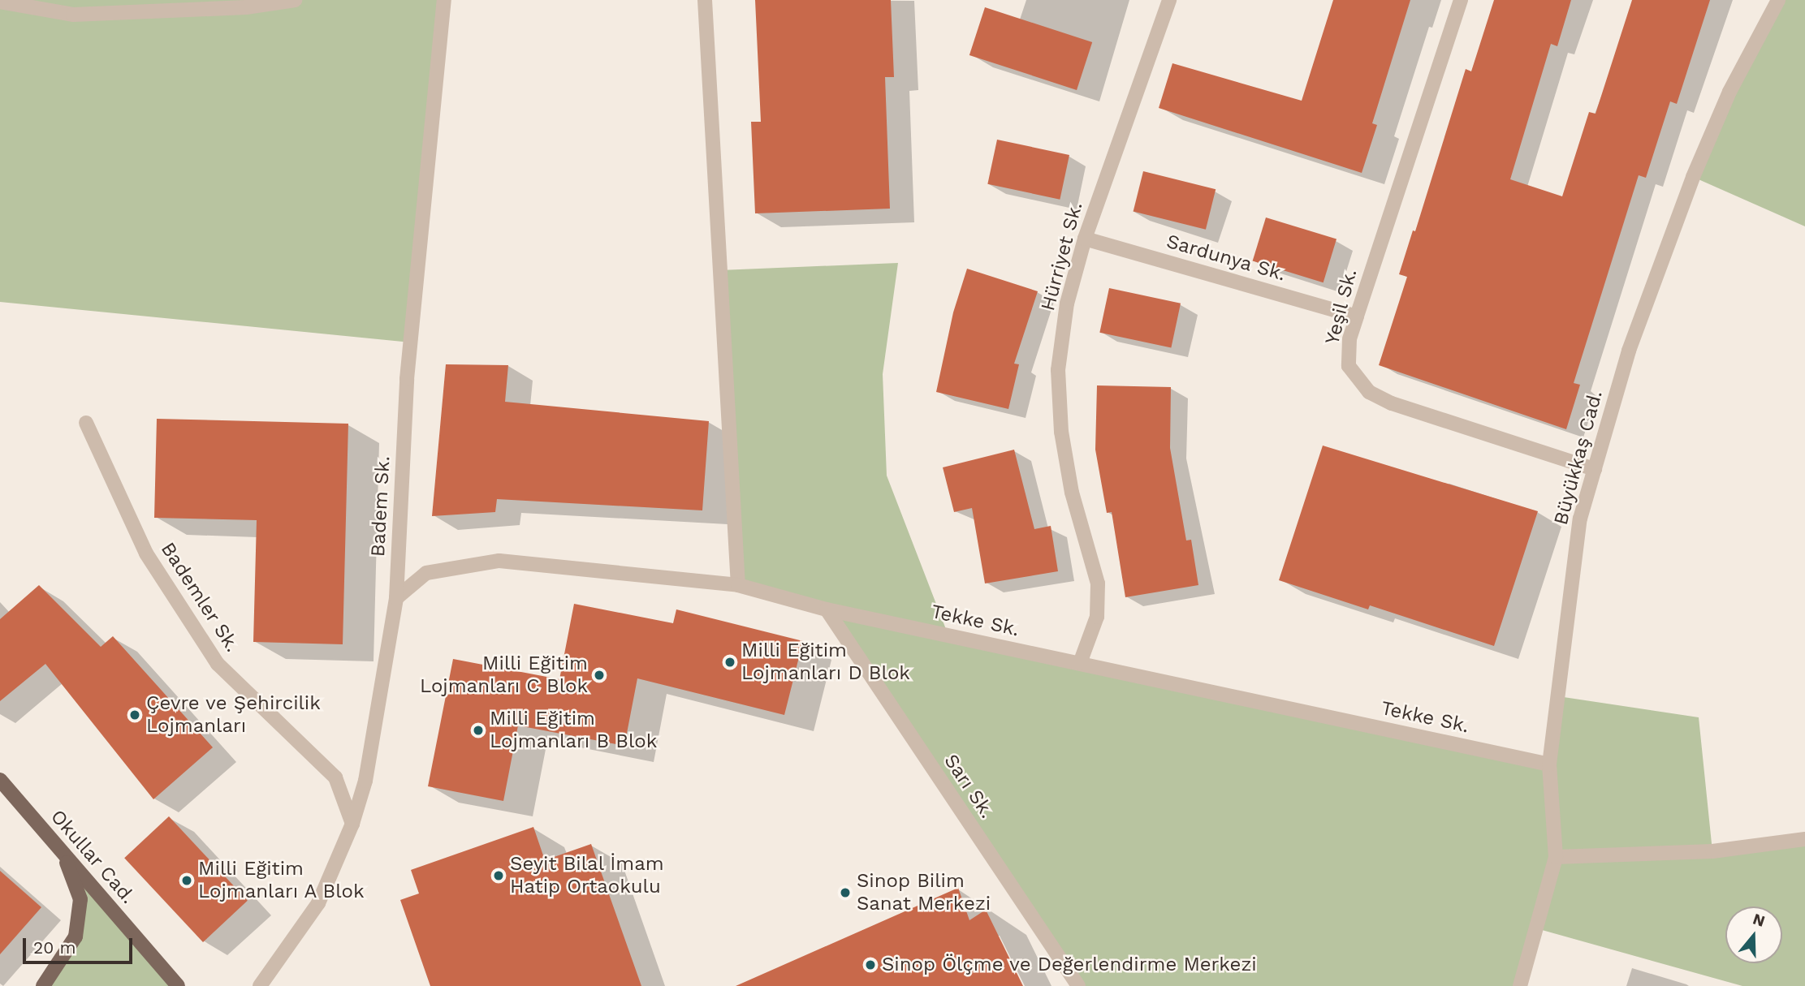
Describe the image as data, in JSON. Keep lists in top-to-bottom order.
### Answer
{
  "streets": {
    "main road": ["Okullar Cad."],
    "street": [
      "Hürriyet Sk.",
      "Sardunya Sk.",
      "Yeşil Sk.",
      "Büyükkaş Cad.",
      "Badem Sk.",
      "Bademler Sk.",
      "Tekke Sk.",
      "Sarı Sk."
    ]
  },
  "crossings": [
    ["Hürriyet Sk.", "Sardunya Sk."],
    ["Hürriyet Sk.", "Tekke Sk."],
    ["Sardunya Sk.", "Yeşil Sk."],
    ["Yeşil Sk.", "Büyükkaş Cad."],
    ["Büyükkaş Cad.", "Tekke Sk."],
    ["Badem Sk.", "Bademler Sk."],
    ["Badem Sk.", "Tekke Sk."],
    ["Tekke Sk.", "Sarı Sk."]
  ],
  "places": [
    "Milli Eğitim Lojmanları D Blok",
    "Milli Eğitim Lojmanları C Blok",
    "Çevre ve Şehircilik Lojmanları",
    "Milli Eğitim Lojmanları B Blok",
    "Seyit Bilal İmam Hatip Ortaokulu",
    "Milli Eğitim Lojmanları A Blok",
    "Sinop Bilim Sanat Merkezi",
    "Sinop Ölçme ve Değerlendirme Merkezi"
  ],
  "scale_bar": "20 m",
  "north": "top"
}
